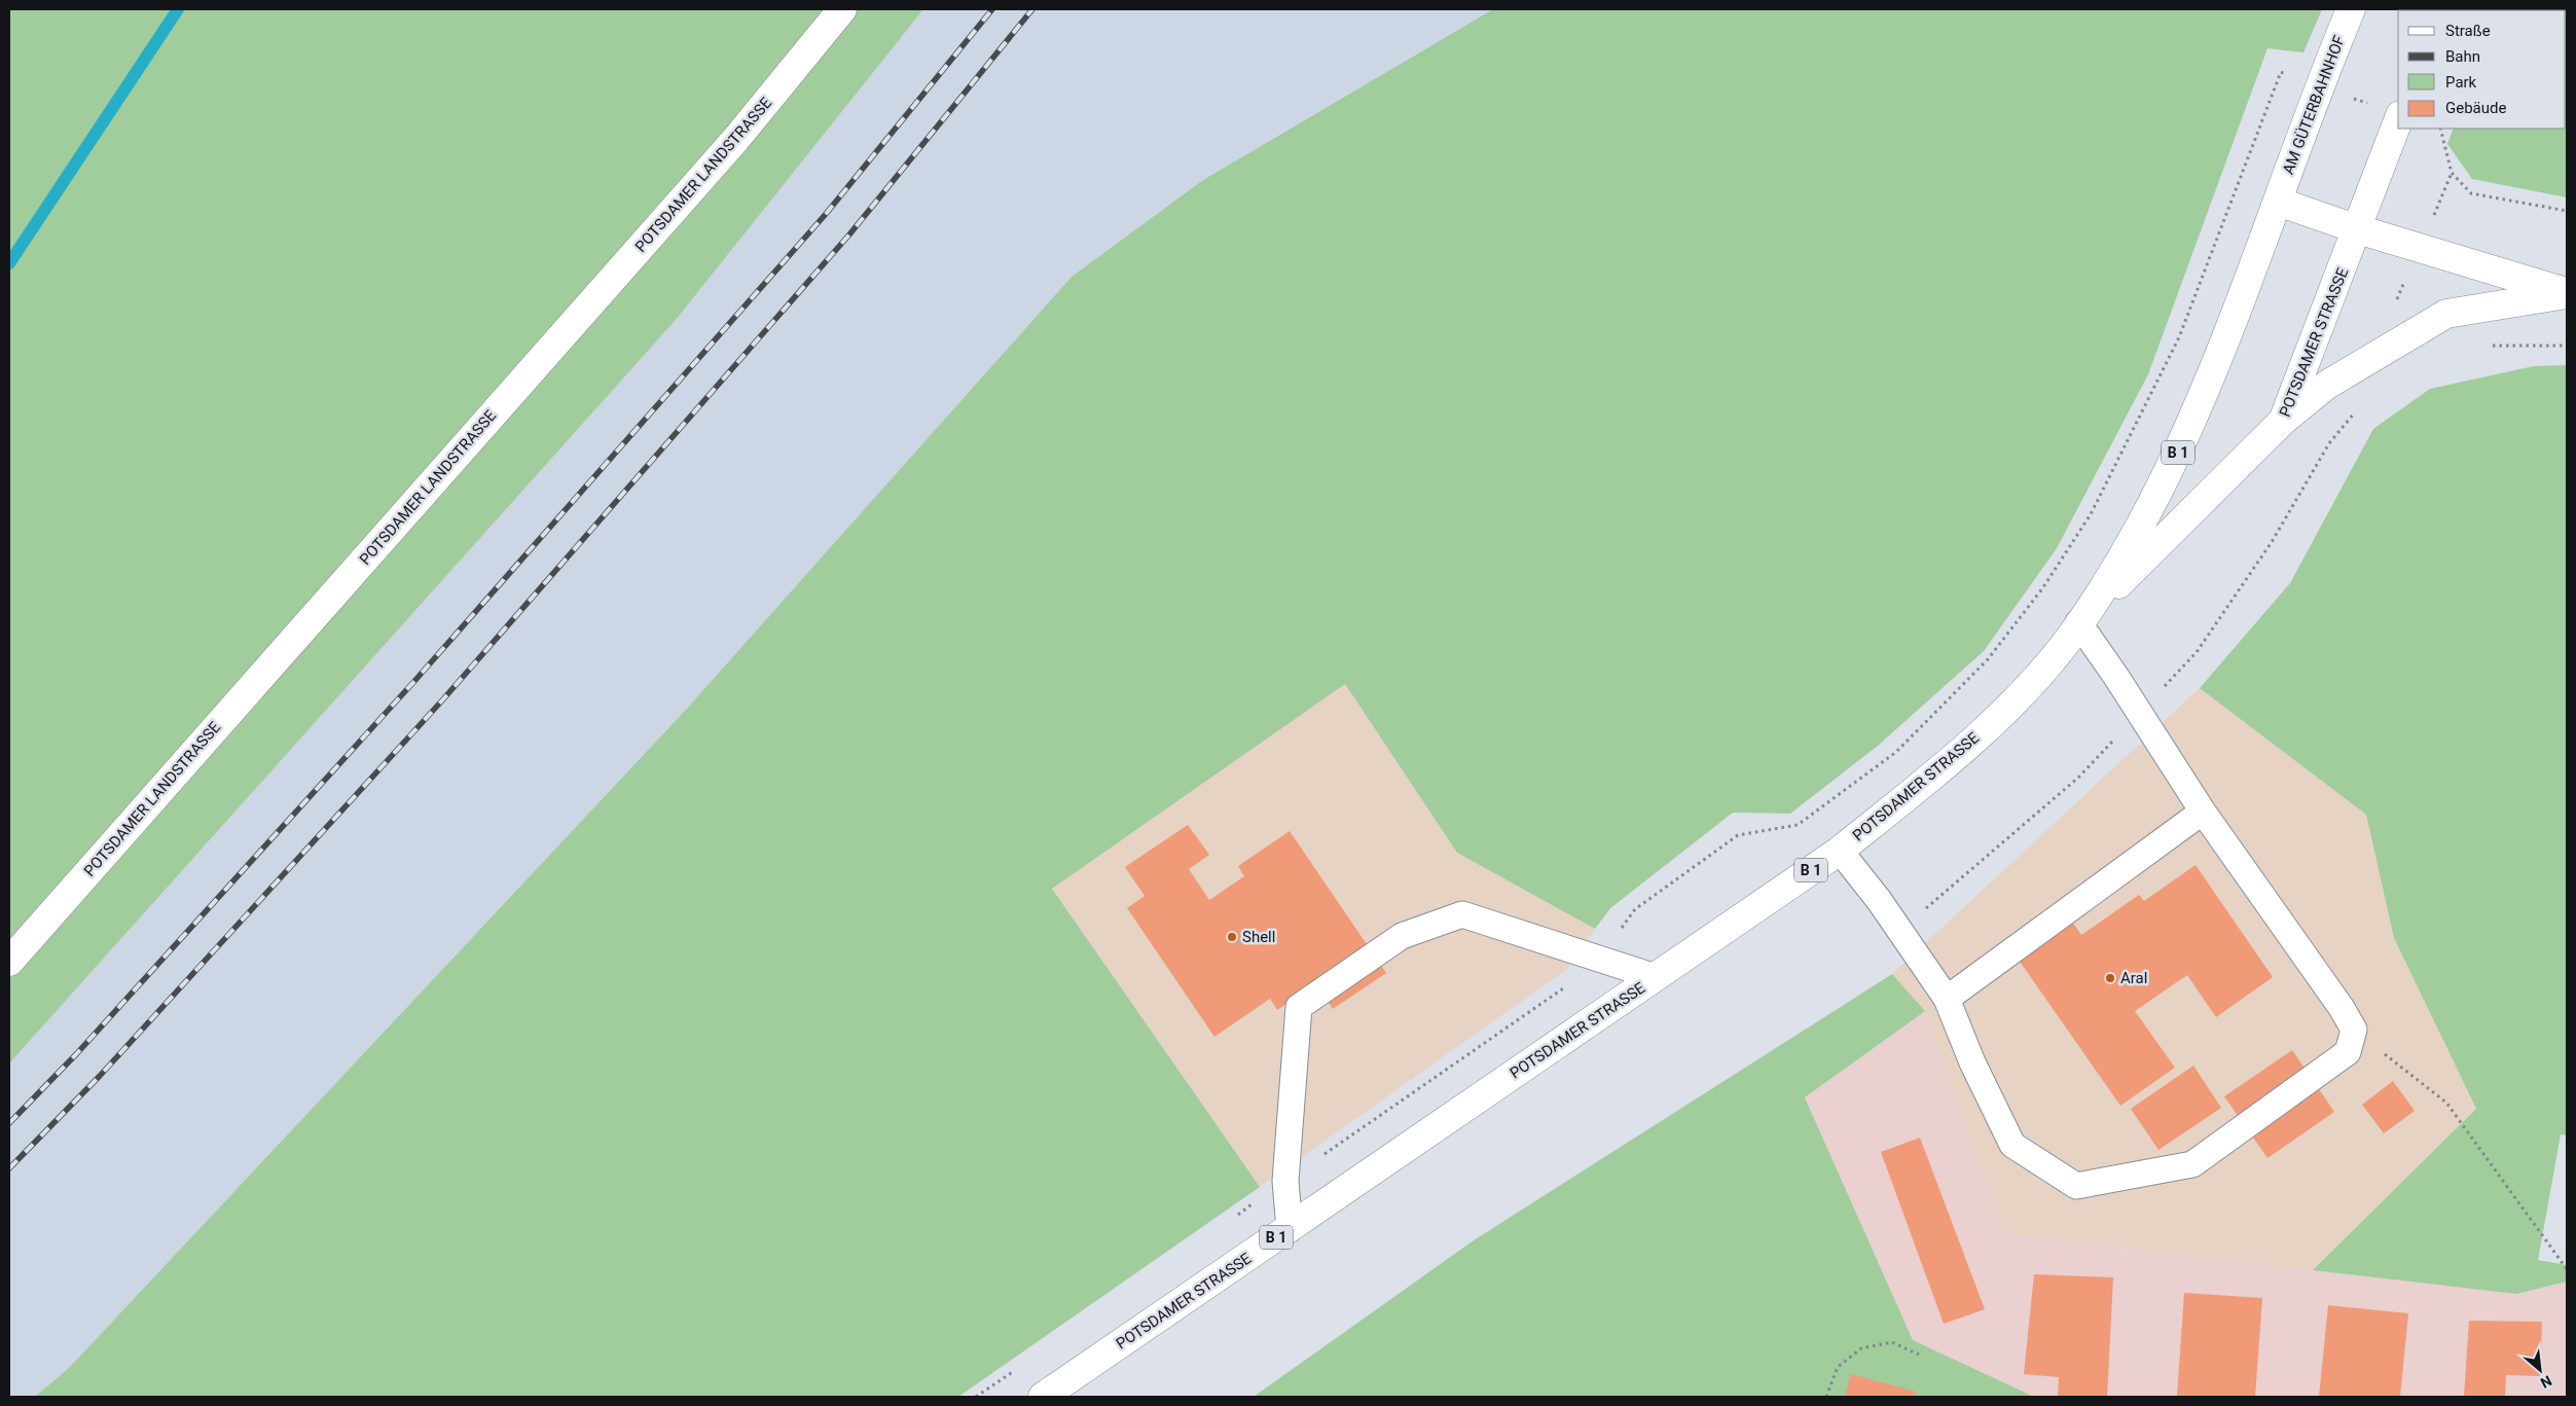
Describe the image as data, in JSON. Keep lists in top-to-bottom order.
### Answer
{
  "streets": {
    "main road": [
      "AM GÜTERBAHNHOF",
      "POTSDAMER LANDSTRASSE",
      "POTSDAMER STRASSE",
      "B 1"
    ]
  },
  "crossings": [
    ["AM GÜTERBAHNHOF", "POTSDAMER STRASSE"],
    ["POTSDAMER STRASSE", "B 1"]
  ],
  "places": ["Shell", "Aral"],
  "legend": [
    "Straße",
    "Bahn",
    "Park",
    "Gebäude"
  ],
  "north": "bottom right"
}
